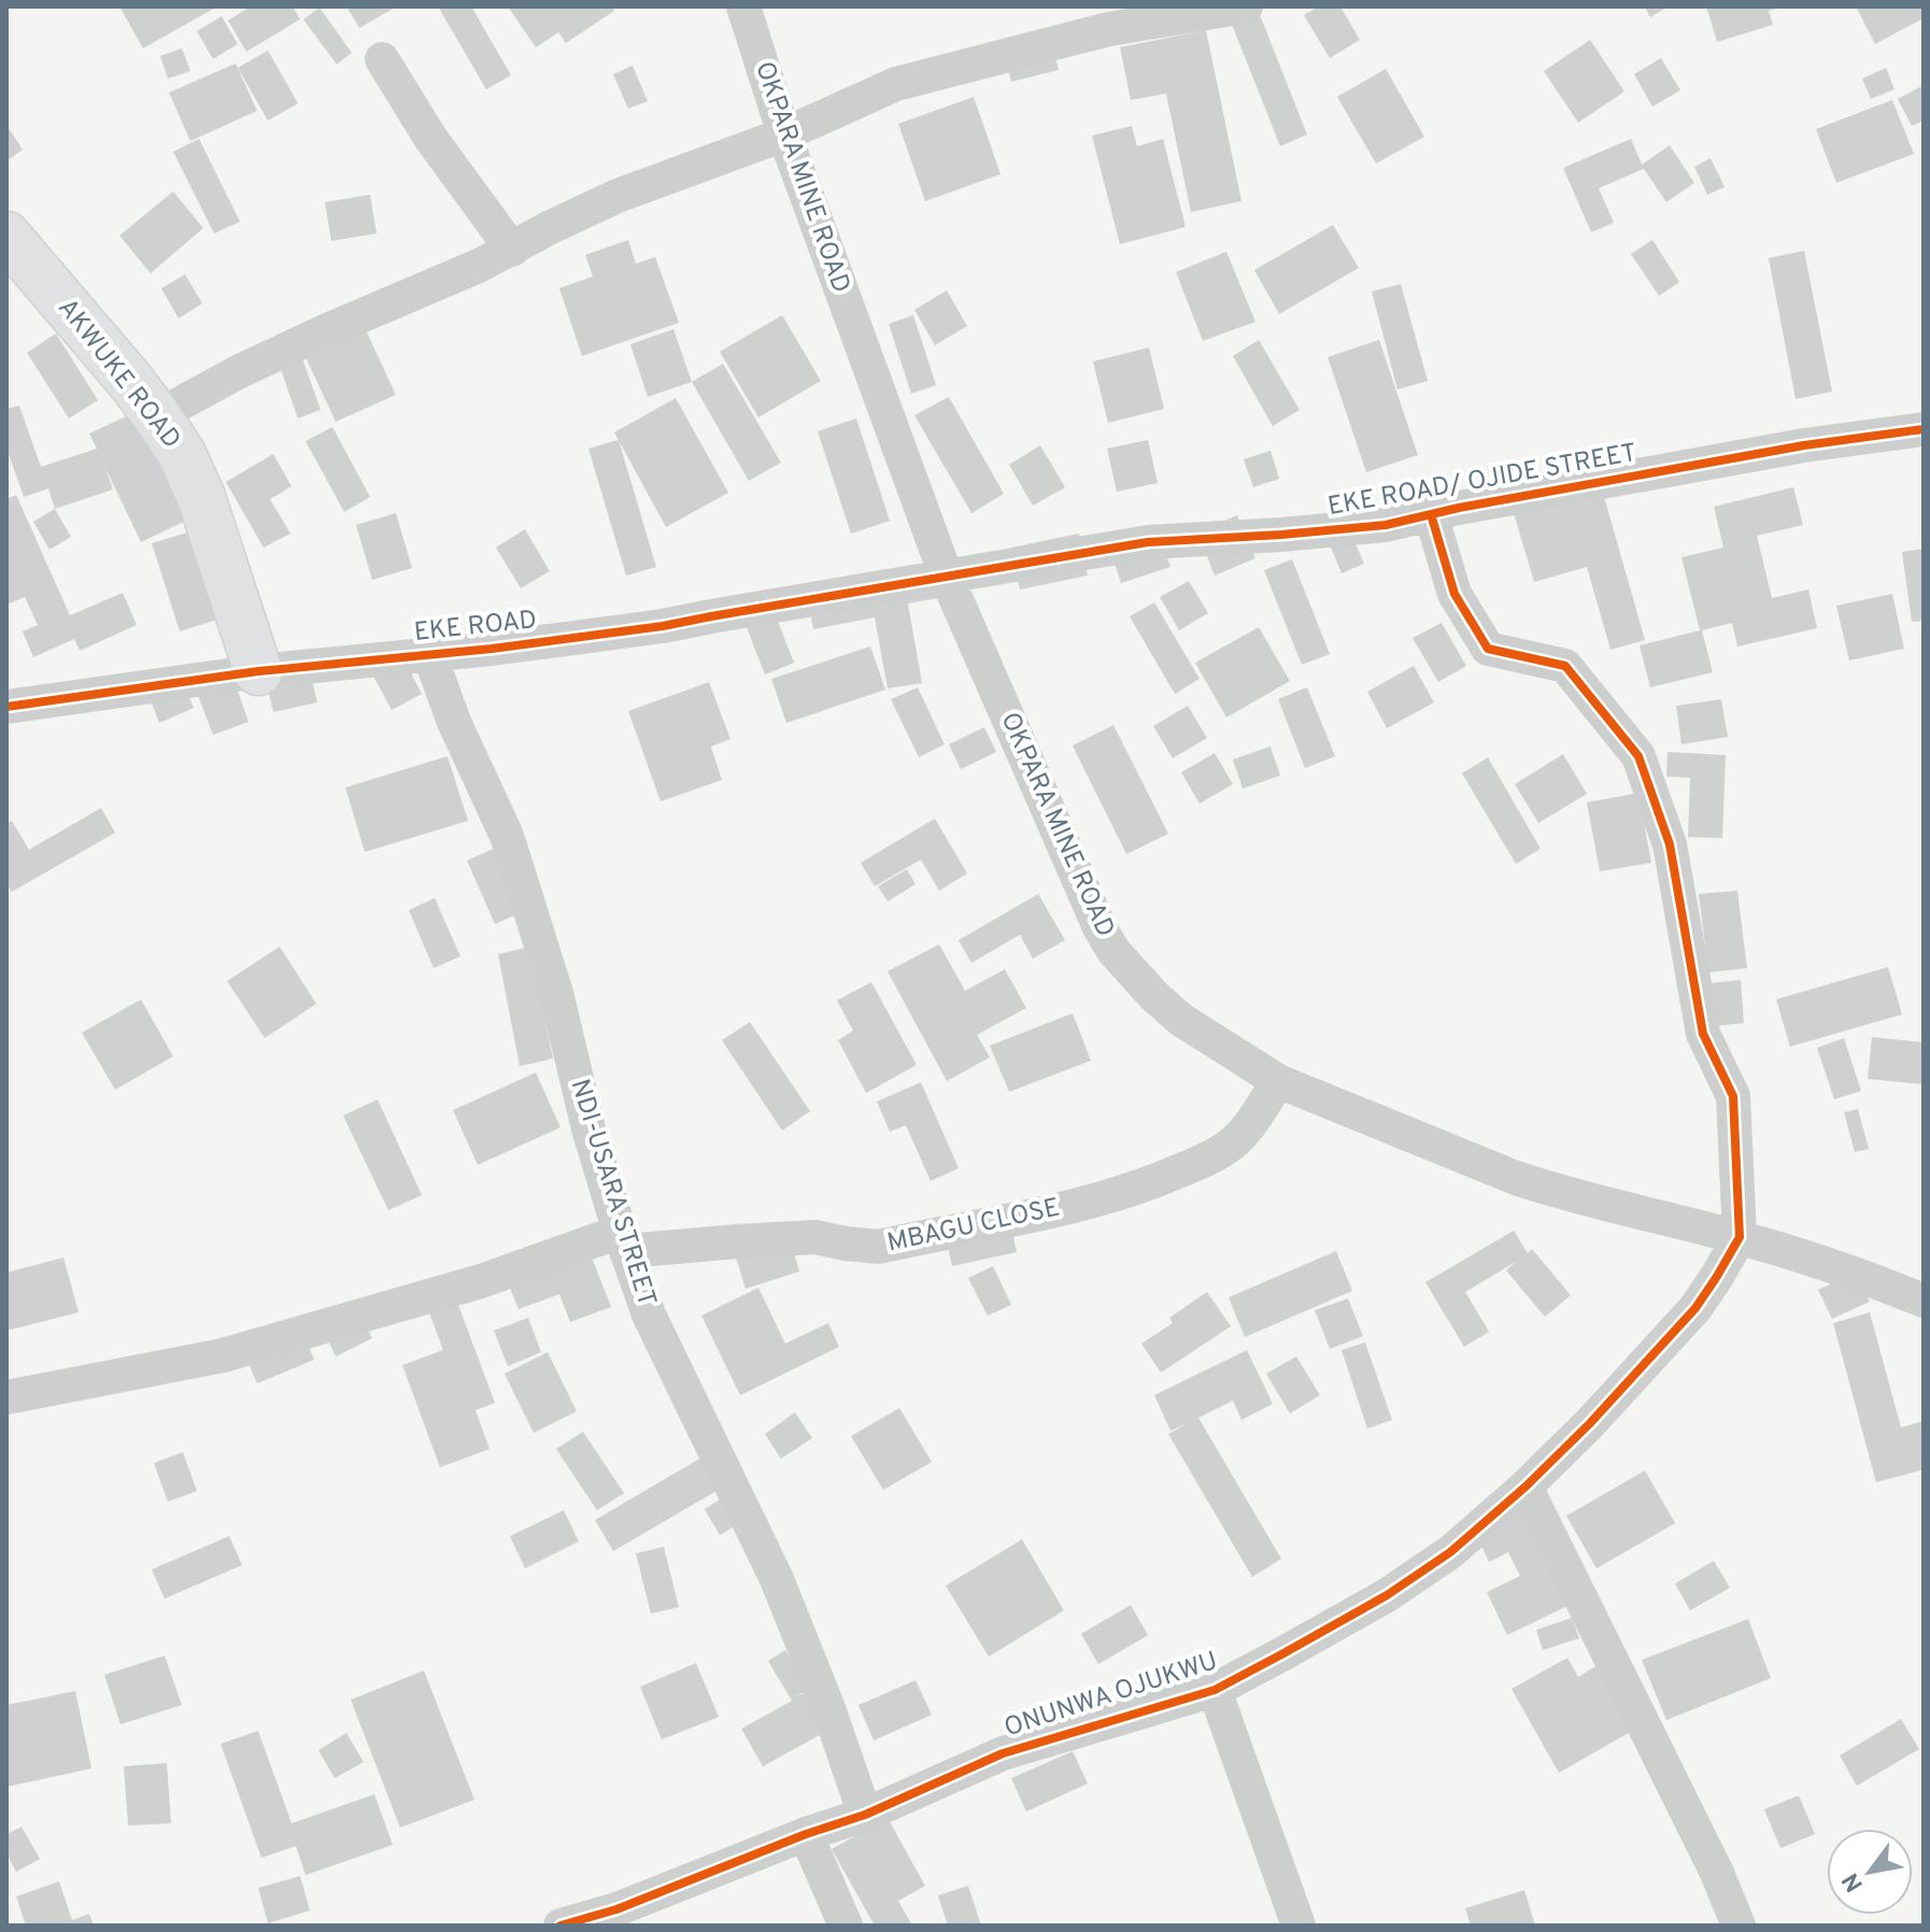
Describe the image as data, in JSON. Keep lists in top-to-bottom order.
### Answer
{
  "streets": {
    "main road": ["AKWUKE ROAD"],
    "street": [
      "OKPARA MINE ROAD",
      "EKE ROAD/ OJIDE STREET",
      "EKE ROAD",
      "NDI-USARA STREET",
      "MBAGU CLOSE",
      "ONUNWA OJUKWU"
    ]
  },
  "crossings": [
    ["OKPARA MINE ROAD", "EKE ROAD/ OJIDE STREET"],
    ["OKPARA MINE ROAD", "EKE ROAD"],
    ["OKPARA MINE ROAD", "MBAGU CLOSE"],
    ["OKPARA MINE ROAD", "ONUNWA OJUKWU"],
    ["AKWUKE ROAD", "EKE ROAD"],
    ["EKE ROAD/ OJIDE STREET", "EKE ROAD"],
    ["EKE ROAD", "NDI-USARA STREET"],
    ["NDI-USARA STREET", "MBAGU CLOSE"],
    ["NDI-USARA STREET", "ONUNWA OJUKWU"]
  ],
  "north": "bottom left"
}
